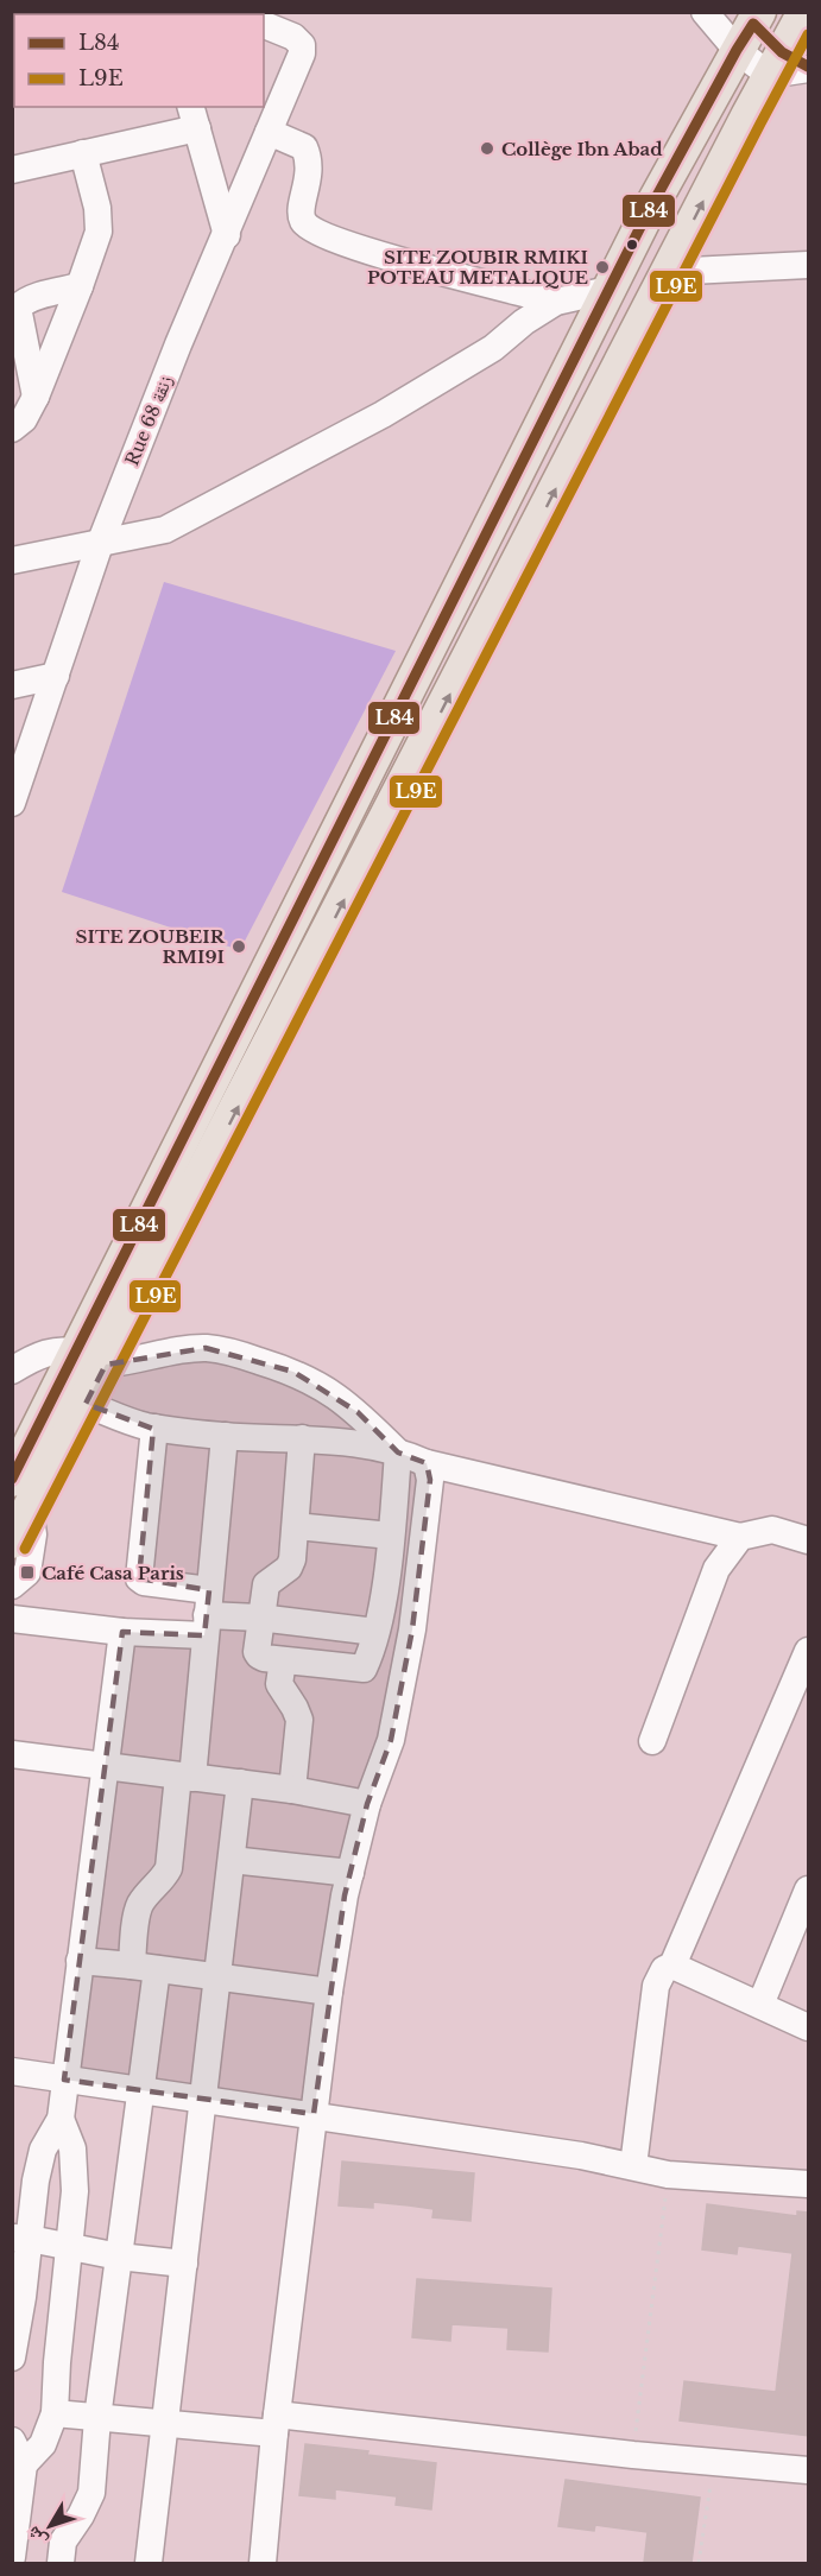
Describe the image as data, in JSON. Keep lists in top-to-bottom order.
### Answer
{
  "streets": {
    "street": ["Rue 68 زنقة"]
  },
  "places": {
    "other": ["Collège Ibn Abad", "SITE ZOUBIR RMIKI POTEAU METALIQUE", "SITE ZOUBEIR RMI9I"],
    "transit": ["Café Casa Paris"]
  },
  "lines": ["transit line L84", "transit line L9E"],
  "legend": ["L84", "L9E"],
  "north": "bottom left"
}
